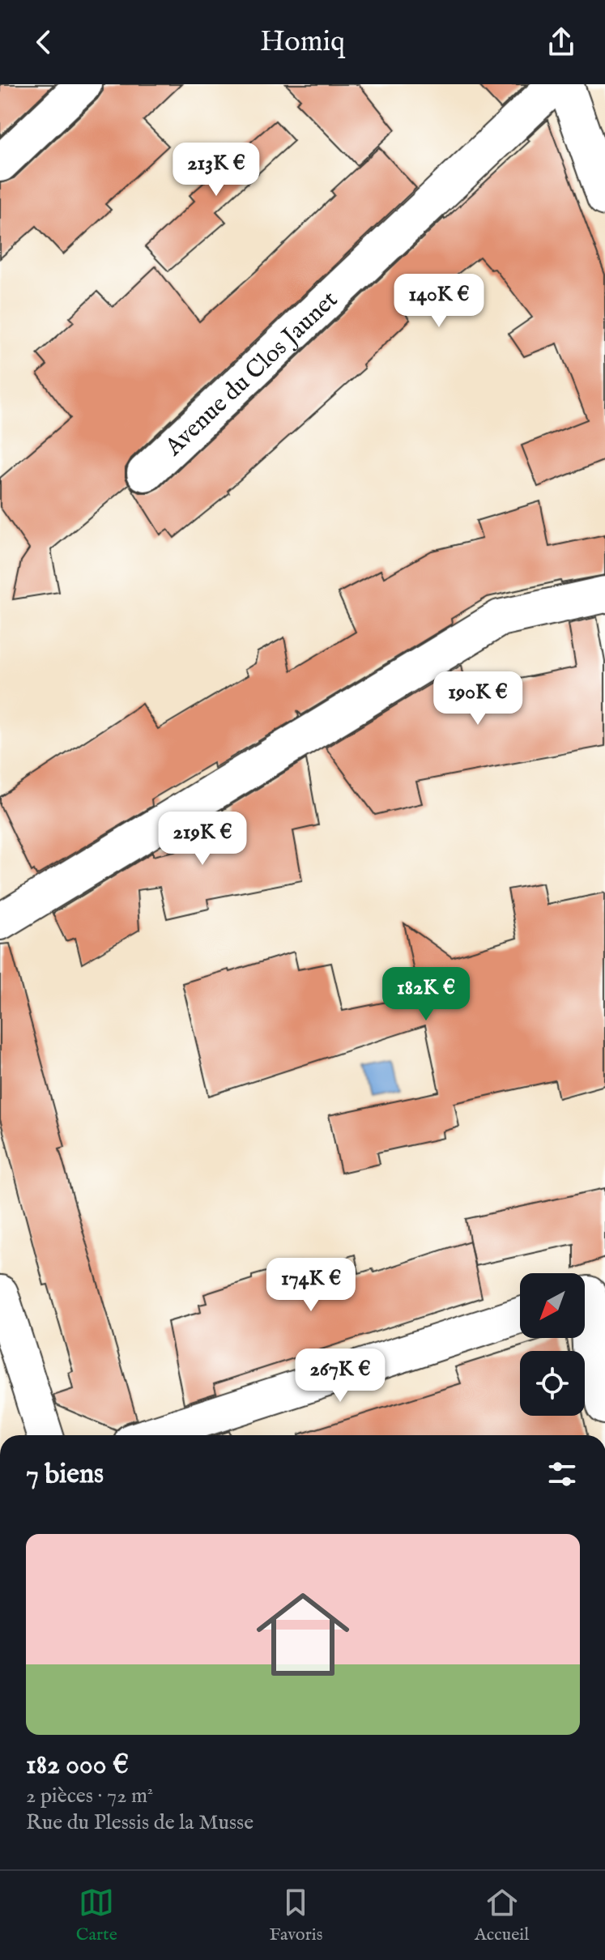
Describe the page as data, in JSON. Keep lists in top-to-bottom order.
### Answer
{
  "streets": {
    "street": ["Avenue du Clos Jaunet"]
  },
  "north": "bottom left",
  "page": {
    "header": "Homiq",
    "price": [
      "213K €",
      "140K €",
      "190K €",
      "219K €",
      "182K €",
      "174K €",
      "267K €"
    ],
    "heading": "7 biens",
    "list": [
      {
        "name": "182 000 €",
        "note": "2 pièces · 72 m² · Rue du Plessis de la Musse"
      }
    ],
    "tabs": ["Carte", "Favoris", "Accueil"]
  }
}
